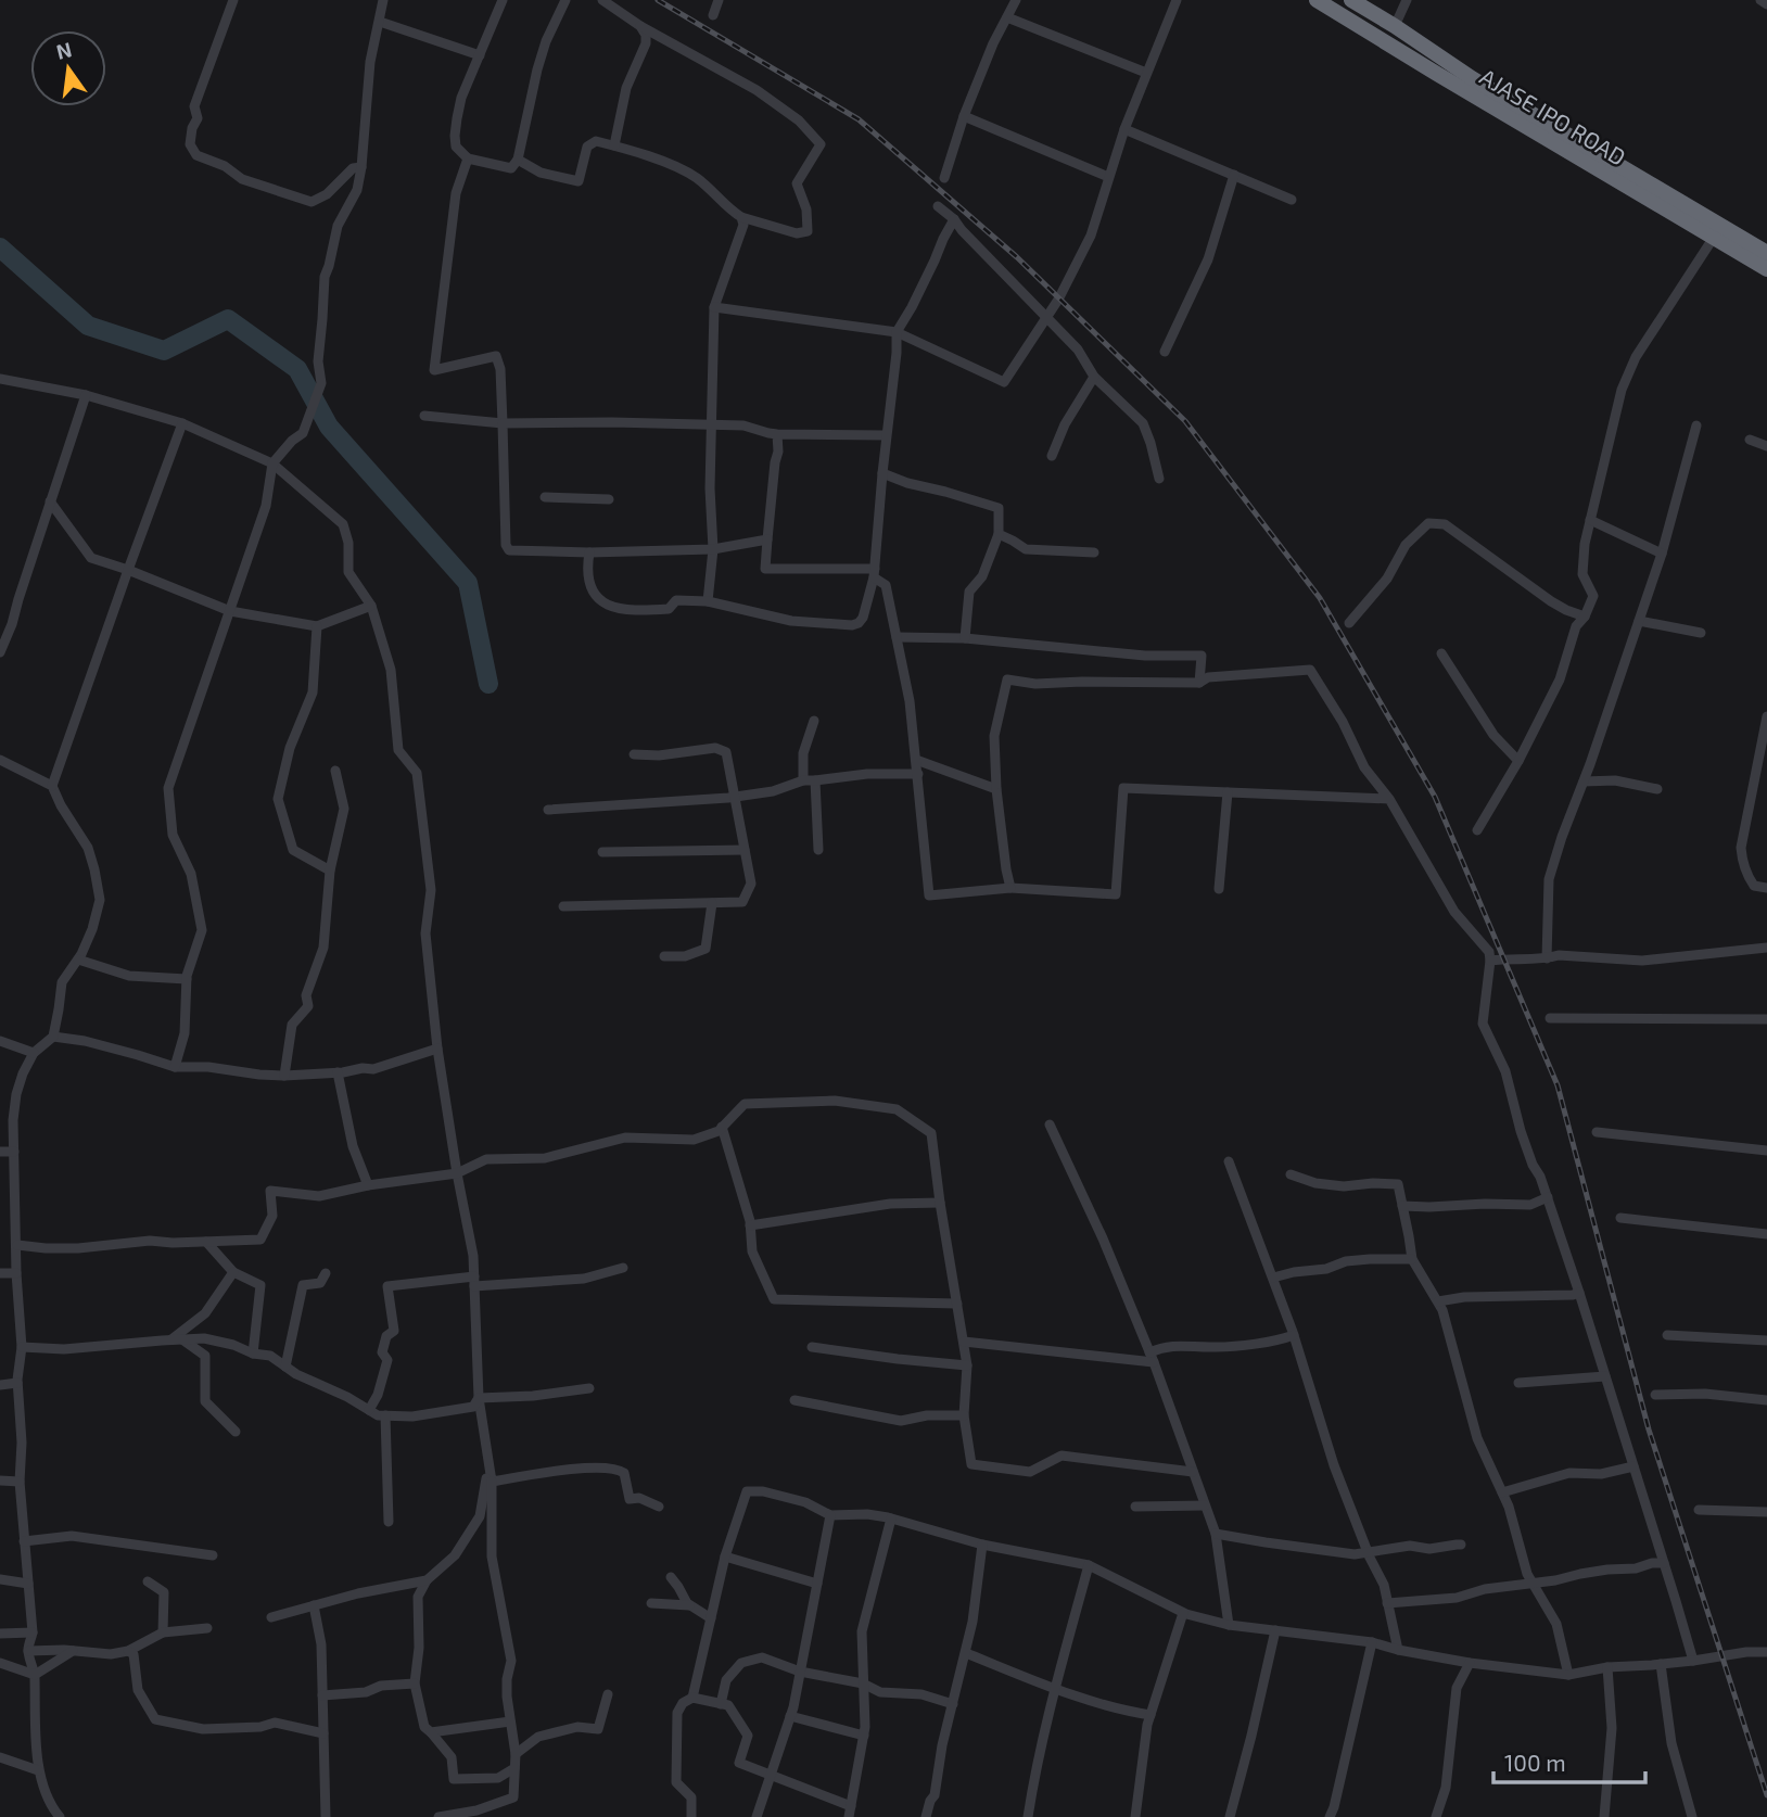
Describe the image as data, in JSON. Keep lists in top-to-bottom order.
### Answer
{
  "streets": {
    "highway": ["AJASE IPO ROAD"]
  },
  "scale_bar": "100 m",
  "north": "top"
}
